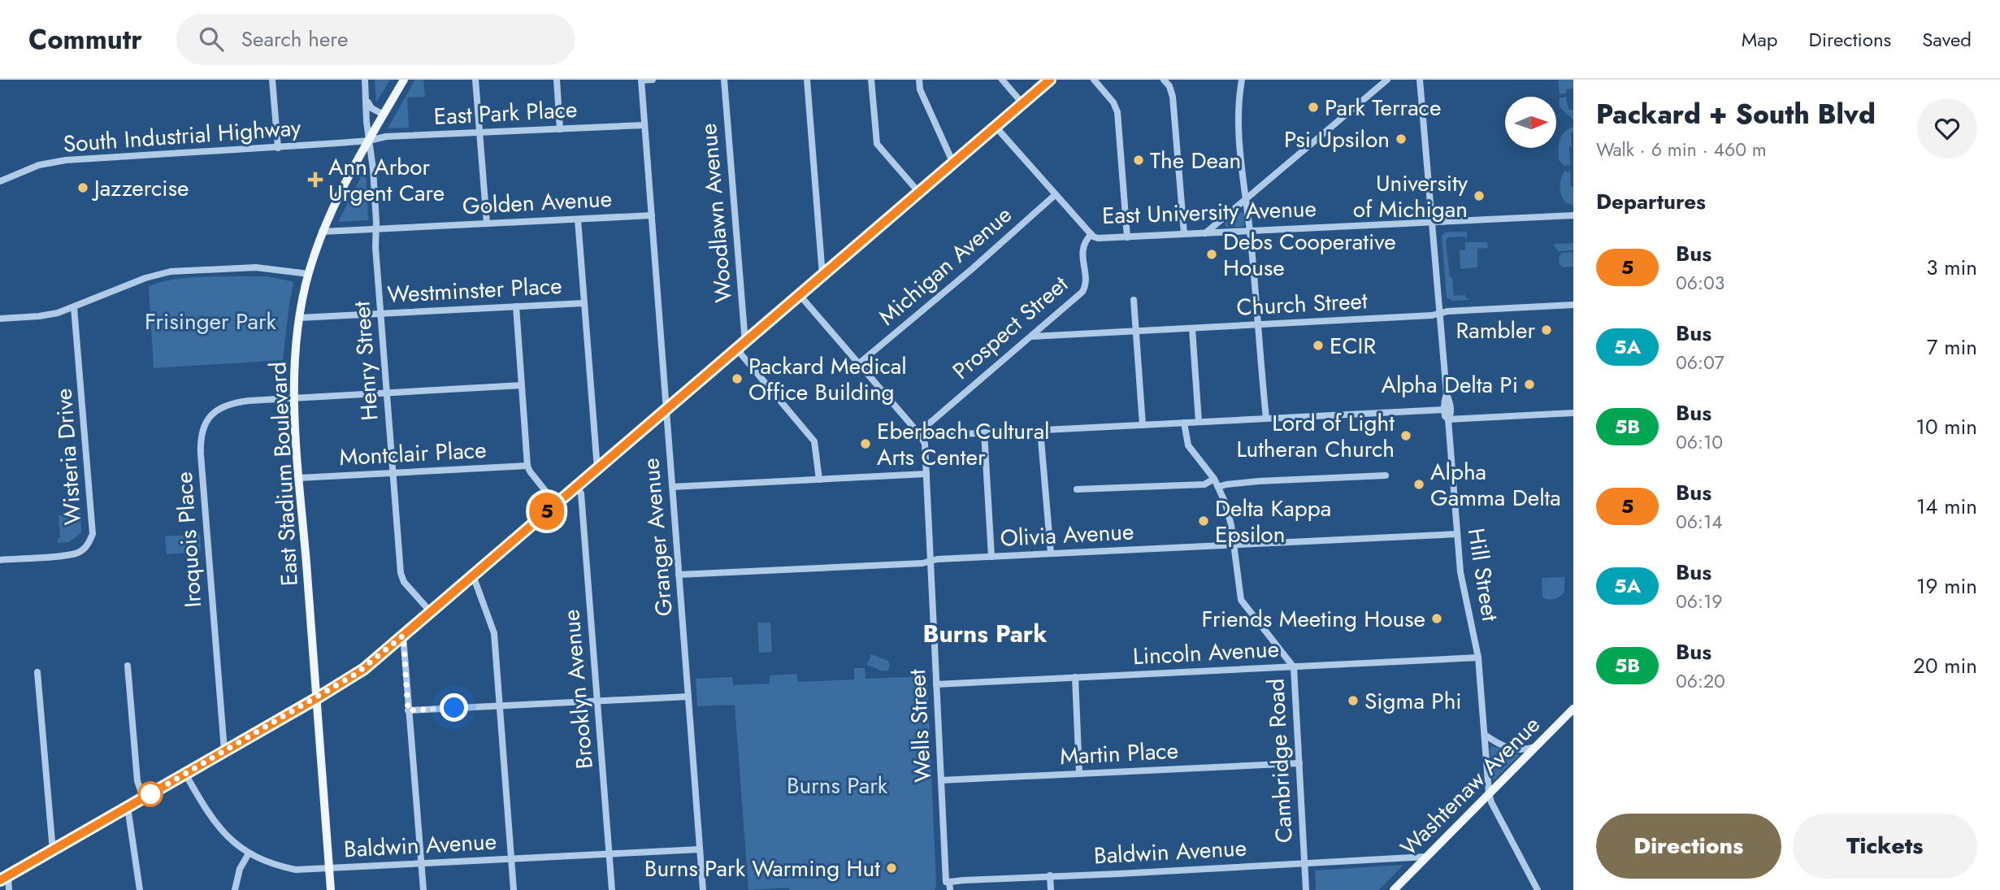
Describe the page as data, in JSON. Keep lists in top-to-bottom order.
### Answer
{
  "streets": {
    "main road": ["East Stadium Boulevard", "Washtenaw Avenue"],
    "street": [
      "East Park Place",
      "South Industrial Highway",
      "Golden Avenue",
      "East University Avenue",
      "Woodlawn Avenue",
      "Michigan Avenue",
      "Westminster Place",
      "Church Street",
      "Prospect Street",
      "Henry Street",
      "Montclair Place",
      "Wisteria Drive",
      "Olivia Avenue",
      "Granger Avenue",
      "Iroquois Place",
      "Hill Street",
      "Lincoln Avenue",
      "Brooklyn Avenue",
      "Wells Street",
      "Martin Place",
      "Cambridge Road",
      "Baldwin Avenue"
    ]
  },
  "crossings": [
    ["East Park Place", "South Industrial Highway"],
    ["East Park Place", "Henry Street"],
    ["East Park Place", "East Stadium Boulevard"],
    ["East Park Place", "Granger Avenue"],
    ["South Industrial Highway", "Henry Street"],
    ["South Industrial Highway", "East Stadium Boulevard"],
    ["Golden Avenue", "Henry Street"],
    ["Golden Avenue", "East Stadium Boulevard"],
    ["Golden Avenue", "Granger Avenue"],
    ["East University Avenue", "Michigan Avenue"],
    ["East University Avenue", "Prospect Street"],
    ["East University Avenue", "Hill Street"],
    ["Michigan Avenue", "Wells Street"],
    ["Westminster Place", "Henry Street"],
    ["Westminster Place", "East Stadium Boulevard"],
    ["Church Street", "Prospect Street"],
    ["Church Street", "Hill Street"],
    ["Prospect Street", "Wells Street"],
    ["Henry Street", "Montclair Place"],
    ["Henry Street", "East Stadium Boulevard"],
    ["Henry Street", "Iroquois Place"],
    ["Montclair Place", "East Stadium Boulevard"],
    ["East Stadium Boulevard", "Iroquois Place"],
    ["East Stadium Boulevard", "Baldwin Avenue"],
    ["Olivia Avenue", "Granger Avenue"],
    ["Olivia Avenue", "Hill Street"],
    ["Olivia Avenue", "Wells Street"],
    ["Olivia Avenue", "Cambridge Road"],
    ["Granger Avenue", "Baldwin Avenue"],
    ["Hill Street", "Lincoln Avenue"],
    ["Hill Street", "Washtenaw Avenue"],
    ["Lincoln Avenue", "Wells Street"],
    ["Lincoln Avenue", "Cambridge Road"],
    ["Brooklyn Avenue", "Baldwin Avenue"],
    ["Wells Street", "Martin Place"],
    ["Wells Street", "Baldwin Avenue"],
    ["Martin Place", "Cambridge Road"],
    ["Cambridge Road", "Baldwin Avenue"],
    ["Washtenaw Avenue", "Baldwin Avenue"]
  ],
  "districts": ["Burns Park"],
  "parks": ["Frisinger Park", "Burns Park"],
  "places": {
    "other": [
      "Park Terrace",
      "Psi Upsilon",
      "The Dean",
      "Jazzercise",
      "University of Michigan",
      "Debs Cooperative House",
      "Rambler",
      "ECIR",
      "Packard Medical Office Building",
      "Alpha Delta Pi",
      "Lord of Light Lutheran Church",
      "Eberbach Cultural Arts Center",
      "Alpha Gamma Delta",
      "Delta Kappa Epsilon",
      "Friends Meeting House",
      "Sigma Phi",
      "Burns Park Warming Hut"
    ],
    "health": ["Ann Arbor Urgent Care"]
  },
  "lines": ["bus line 5"],
  "north": "right",
  "page": {
    "header": "Commutr",
    "search": "Search here",
    "nav": ["Map", "Directions", "Saved"],
    "on_map": "5",
    "heading": [
      ["Packard + South Blvd", "Walk · 6 min · 460 m"],
      "Departures"
    ],
    "list": [
      {
        "mark": "5",
        "name": "Bus",
        "note": "06:03",
        "value": "3 min"
      },
      {
        "mark": "5A",
        "name": "Bus",
        "note": "06:07",
        "value": "7 min"
      },
      {
        "mark": "5B",
        "name": "Bus",
        "note": "06:10",
        "value": "10 min"
      },
      {
        "mark": "5",
        "name": "Bus",
        "note": "06:14",
        "value": "14 min"
      },
      {
        "mark": "5A",
        "name": "Bus",
        "note": "06:19",
        "value": "19 min"
      },
      {
        "mark": "5B",
        "name": "Bus",
        "note": "06:20",
        "value": "20 min"
      }
    ],
    "buttons": ["Directions", "Tickets"]
  }
}
